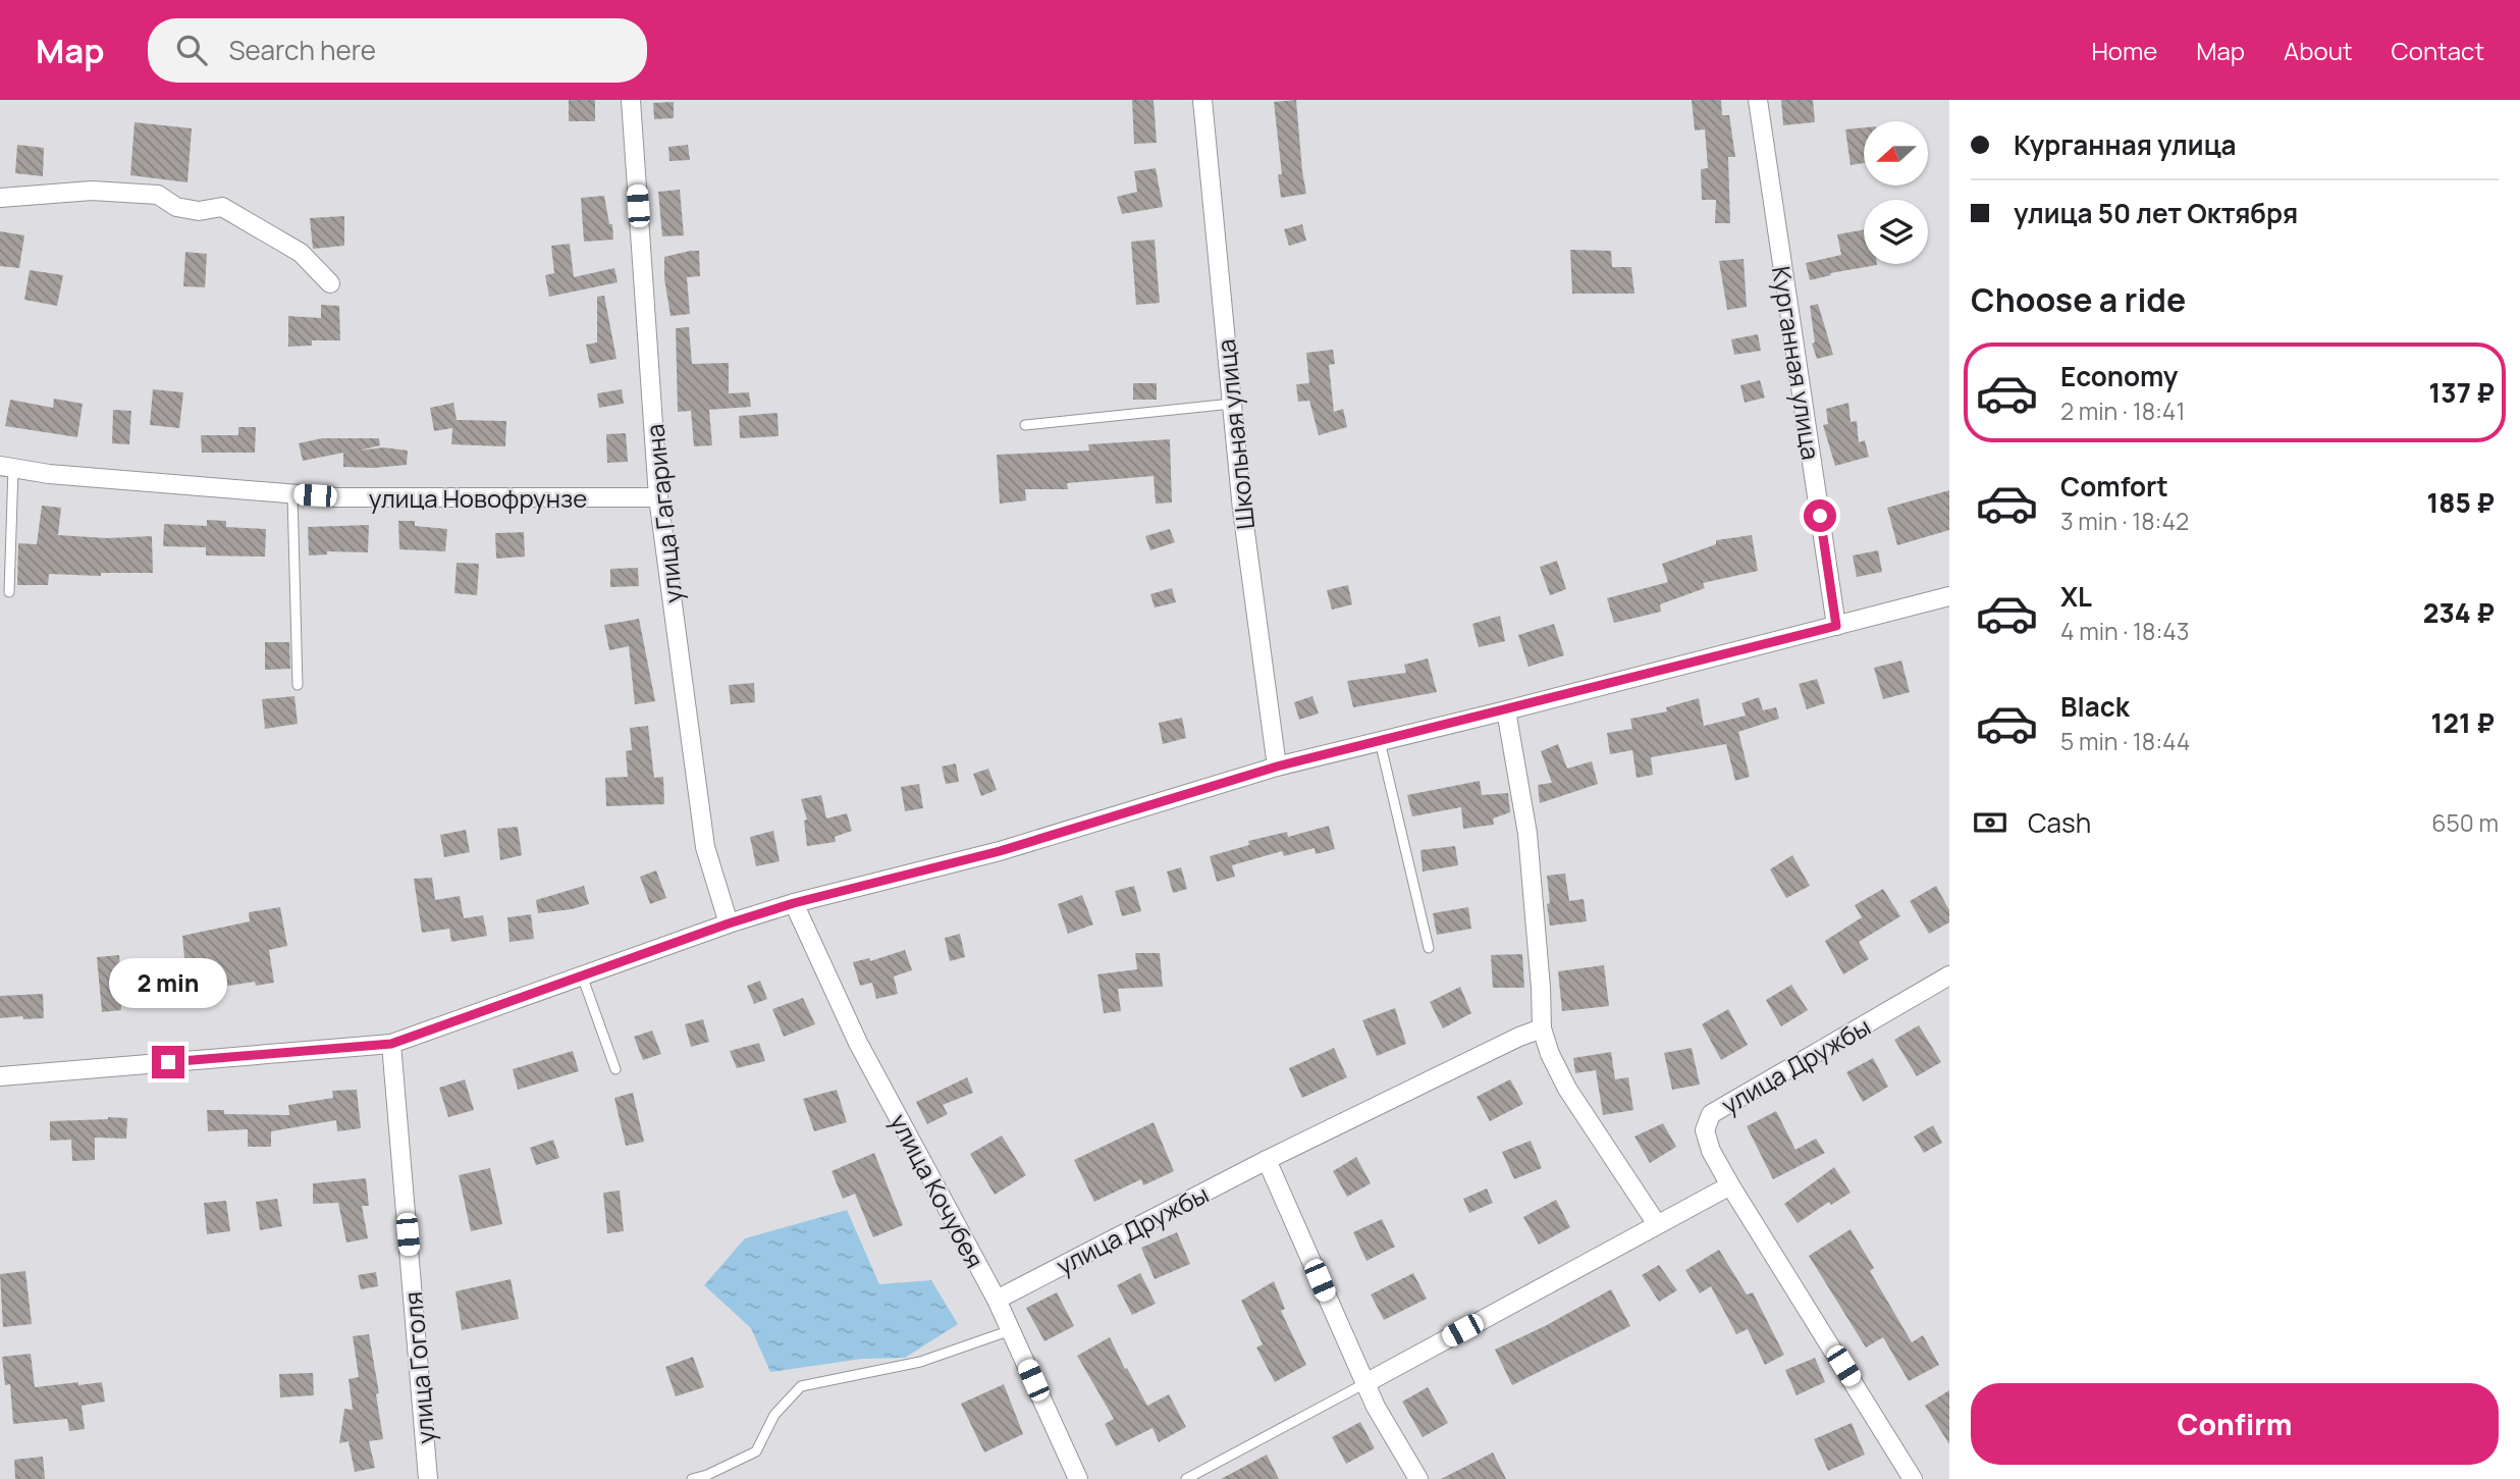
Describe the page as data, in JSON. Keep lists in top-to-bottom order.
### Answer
{
  "streets": {
    "street": [
      "Курганная улица",
      "Школьная улица",
      "улица Новофрунзе",
      "улица Гагарина",
      "улица Дружбы",
      "улица Кочубея",
      "улица Гоголя"
    ]
  },
  "crossings": [
    ["улица Новофрунзе", "улица Гагарина"],
    ["улица Дружбы", "улица Кочубея"]
  ],
  "north": "left",
  "page": {
    "header": "Map",
    "search": "Search here",
    "nav": [
      "Home",
      "Map",
      "About",
      "Contact"
    ],
    "banner": ["Курганная улица", "улица 50 лет Октября"],
    "heading": "Choose a ride",
    "list": [
      {
        "name": "Economy",
        "note": "2 min · 18:41",
        "value": "137 ₽"
      },
      {
        "name": "Comfort",
        "note": "3 min · 18:42",
        "value": "185 ₽"
      },
      {
        "name": "XL",
        "note": "4 min · 18:43",
        "value": "234 ₽"
      },
      {
        "name": "Black",
        "note": "5 min · 18:44",
        "value": "121 ₽"
      }
    ],
    "pay": ["Cash", "650 m"],
    "bubble": "2 min",
    "buttons": "Confirm"
  }
}
